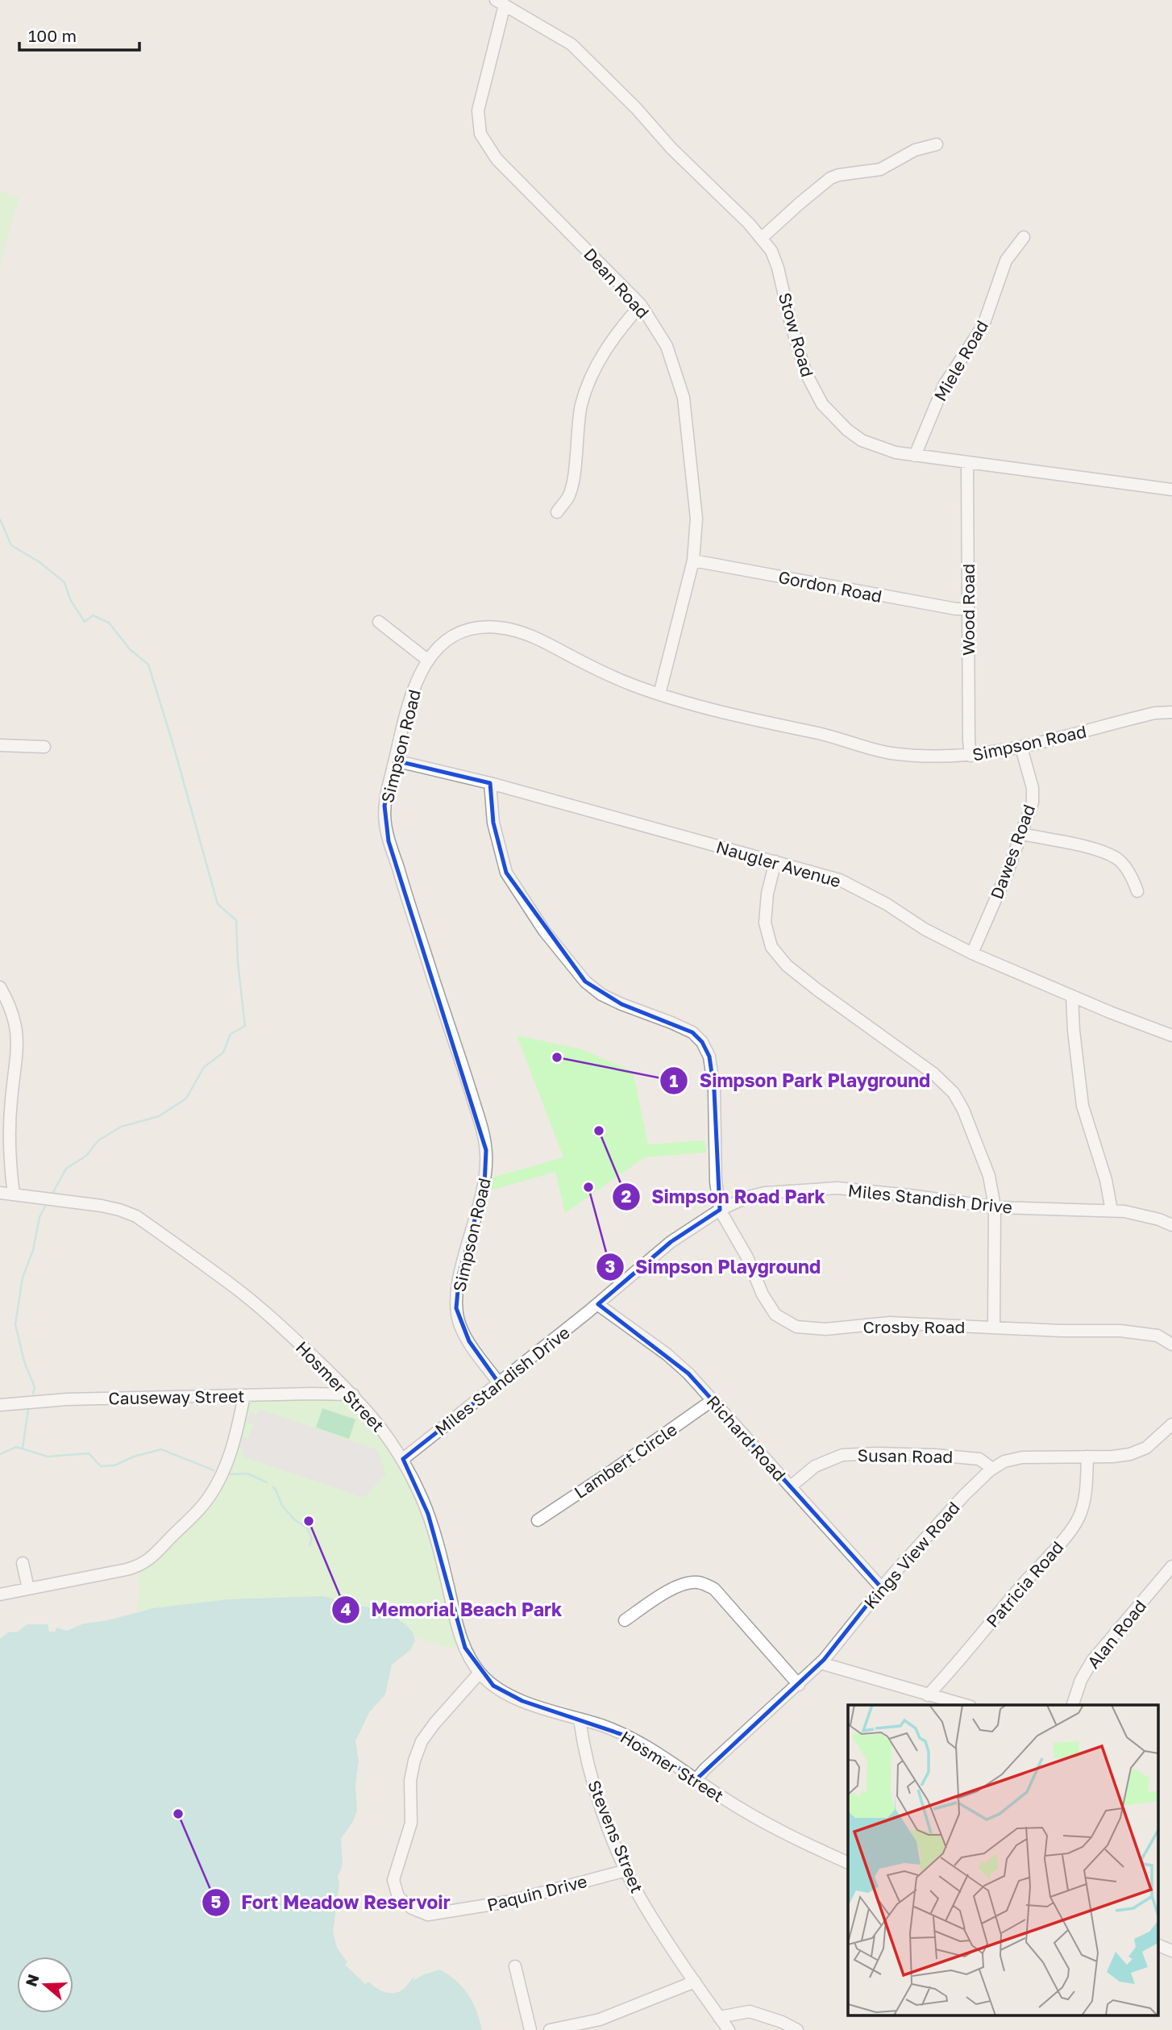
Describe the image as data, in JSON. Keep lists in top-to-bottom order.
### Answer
{
  "streets": {
    "street": [
      "Dean Road",
      "Stow Road",
      "Miele Road",
      "Gordon Road",
      "Wood Road",
      "Simpson Road",
      "Dawes Road",
      "Naugler Avenue",
      "Miles Standish Drive",
      "Crosby Road",
      "Hosmer Street",
      "Causeway Street",
      "Richard Road",
      "Susan Road",
      "Lambert Circle",
      "Kings View Road",
      "Patricia Road",
      "Alan Road",
      "Stevens Street",
      "Paquin Drive"
    ]
  },
  "crossings": [
    ["Dean Road", "Stow Road"],
    ["Dean Road", "Gordon Road"],
    ["Dean Road", "Simpson Road"],
    ["Stow Road", "Miele Road"],
    ["Stow Road", "Wood Road"],
    ["Gordon Road", "Wood Road"],
    ["Wood Road", "Simpson Road"],
    ["Simpson Road", "Dawes Road"],
    ["Simpson Road", "Naugler Avenue"],
    ["Simpson Road", "Miles Standish Drive"],
    ["Dawes Road", "Naugler Avenue"],
    ["Miles Standish Drive", "Crosby Road"],
    ["Miles Standish Drive", "Hosmer Street"],
    ["Miles Standish Drive", "Richard Road"],
    ["Hosmer Street", "Causeway Street"],
    ["Hosmer Street", "Kings View Road"],
    ["Hosmer Street", "Stevens Street"],
    ["Hosmer Street", "Paquin Drive"],
    ["Richard Road", "Susan Road"],
    ["Richard Road", "Lambert Circle"],
    ["Richard Road", "Kings View Road"],
    ["Susan Road", "Kings View Road"],
    ["Kings View Road", "Patricia Road"],
    ["Stevens Street", "Paquin Drive"]
  ],
  "places": [
    "Simpson Park Playground",
    "Simpson Road Park",
    "Simpson Playground",
    "Memorial Beach Park",
    "Fort Meadow Reservoir"
  ],
  "scale_bar": "100 m",
  "north": "left"
}
